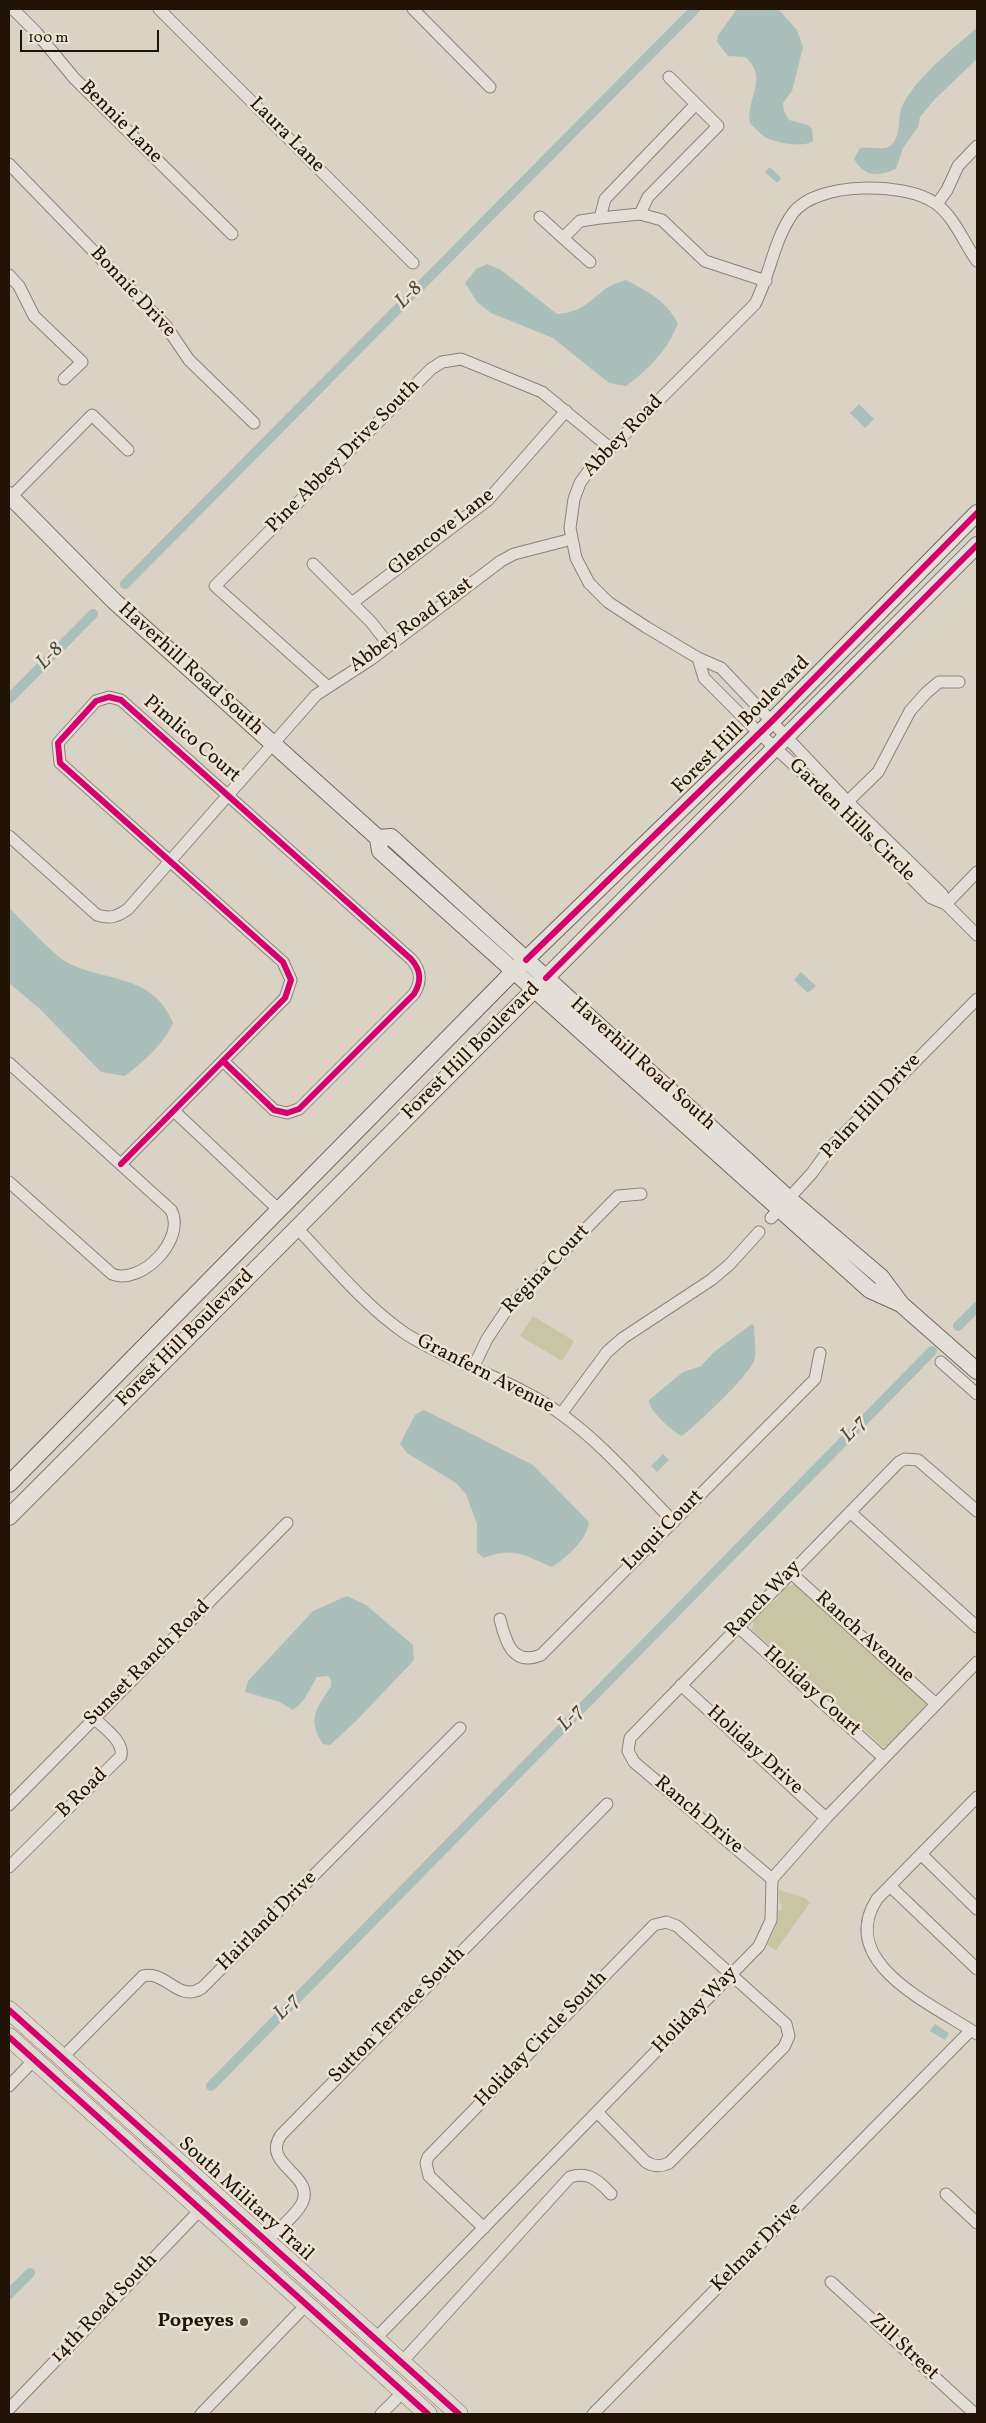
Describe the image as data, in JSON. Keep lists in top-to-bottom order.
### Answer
{
  "streets": {
    "main road": ["Haverhill Road South", "Forest Hill Boulevard", "South Military Trail"],
    "street": [
      "Bennie Lane",
      "Laura Lane",
      "Bonnie Drive",
      "Abbey Road",
      "Pine Abbey Drive South",
      "Glencove Lane",
      "Abbey Road East",
      "Pimlico Court",
      "Garden Hills Circle",
      "Palm Hill Drive",
      "Regina Court",
      "Granfern Avenue",
      "Luqui Court",
      "Ranch Way",
      "Ranch Avenue",
      "Sunset Ranch Road",
      "Holiday Court",
      "Holiday Drive",
      "B Road",
      "Ranch Drive",
      "Hairland Drive",
      "Holiday Way",
      "Sutton Terrace South",
      "Holiday Circle South",
      "Kelmar Drive",
      "14th Road South",
      "Zill Street"
    ]
  },
  "crossings": [
    ["Abbey Road", "Pine Abbey Drive South"],
    ["Abbey Road", "Abbey Road East"],
    ["Abbey Road", "Forest Hill Boulevard"],
    ["Abbey Road", "Garden Hills Circle"],
    ["Pine Abbey Drive South", "Glencove Lane"],
    ["Pine Abbey Drive South", "Abbey Road East"],
    ["Abbey Road East", "Haverhill Road South"],
    ["Abbey Road East", "Pimlico Court"],
    ["Haverhill Road South", "Forest Hill Boulevard"],
    ["Haverhill Road South", "Palm Hill Drive"],
    ["Forest Hill Boulevard", "Garden Hills Circle"],
    ["Forest Hill Boulevard", "Granfern Avenue"],
    ["Regina Court", "Granfern Avenue"],
    ["Granfern Avenue", "Luqui Court"],
    ["Ranch Way", "Ranch Avenue"],
    ["Ranch Way", "Holiday Court"],
    ["Ranch Way", "Holiday Drive"],
    ["Ranch Way", "Ranch Drive"],
    ["Sunset Ranch Road", "B Road"],
    ["Ranch Drive", "Holiday Way"],
    ["Hairland Drive", "South Military Trail"],
    ["Holiday Way", "Holiday Circle South"],
    ["Holiday Way", "South Military Trail"],
    ["Sutton Terrace South", "South Military Trail"],
    ["South Military Trail", "14th Road South"]
  ],
  "water": ["L-8", "L-7"],
  "places": ["Popeyes"],
  "scale_bar": "100 m"
}
